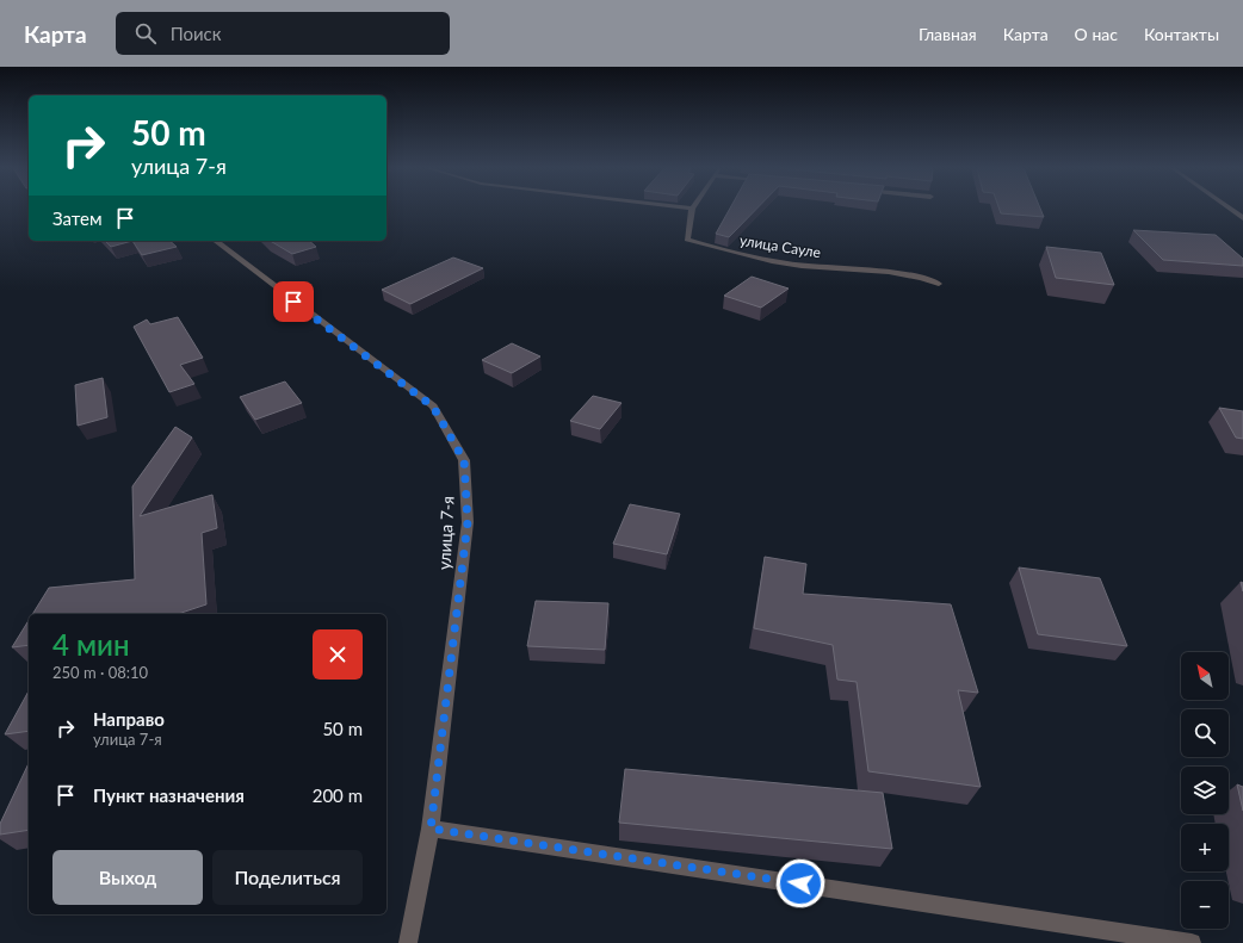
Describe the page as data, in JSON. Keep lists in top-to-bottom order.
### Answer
{
  "streets": {
    "street": ["улица Сауле", "улица 7-я"]
  },
  "north": "top left",
  "page": {
    "header": "Карта",
    "search": "Поиск",
    "nav": [
      "Главная",
      "Карта",
      "О нас",
      "Контакты"
    ],
    "turn": ["50 m", "улица 7-я"],
    "then": "Затем",
    "heading": ["4 мин", "250 m · 08:10"],
    "map_buttons": ["+", "−"],
    "list": [
      {
        "name": "Направо",
        "note": "улица 7-я",
        "value": "50 m"
      },
      {
        "name": "Пункт назначения",
        "value": "200 m"
      }
    ],
    "buttons": ["Выход", "Поделиться"]
  }
}
